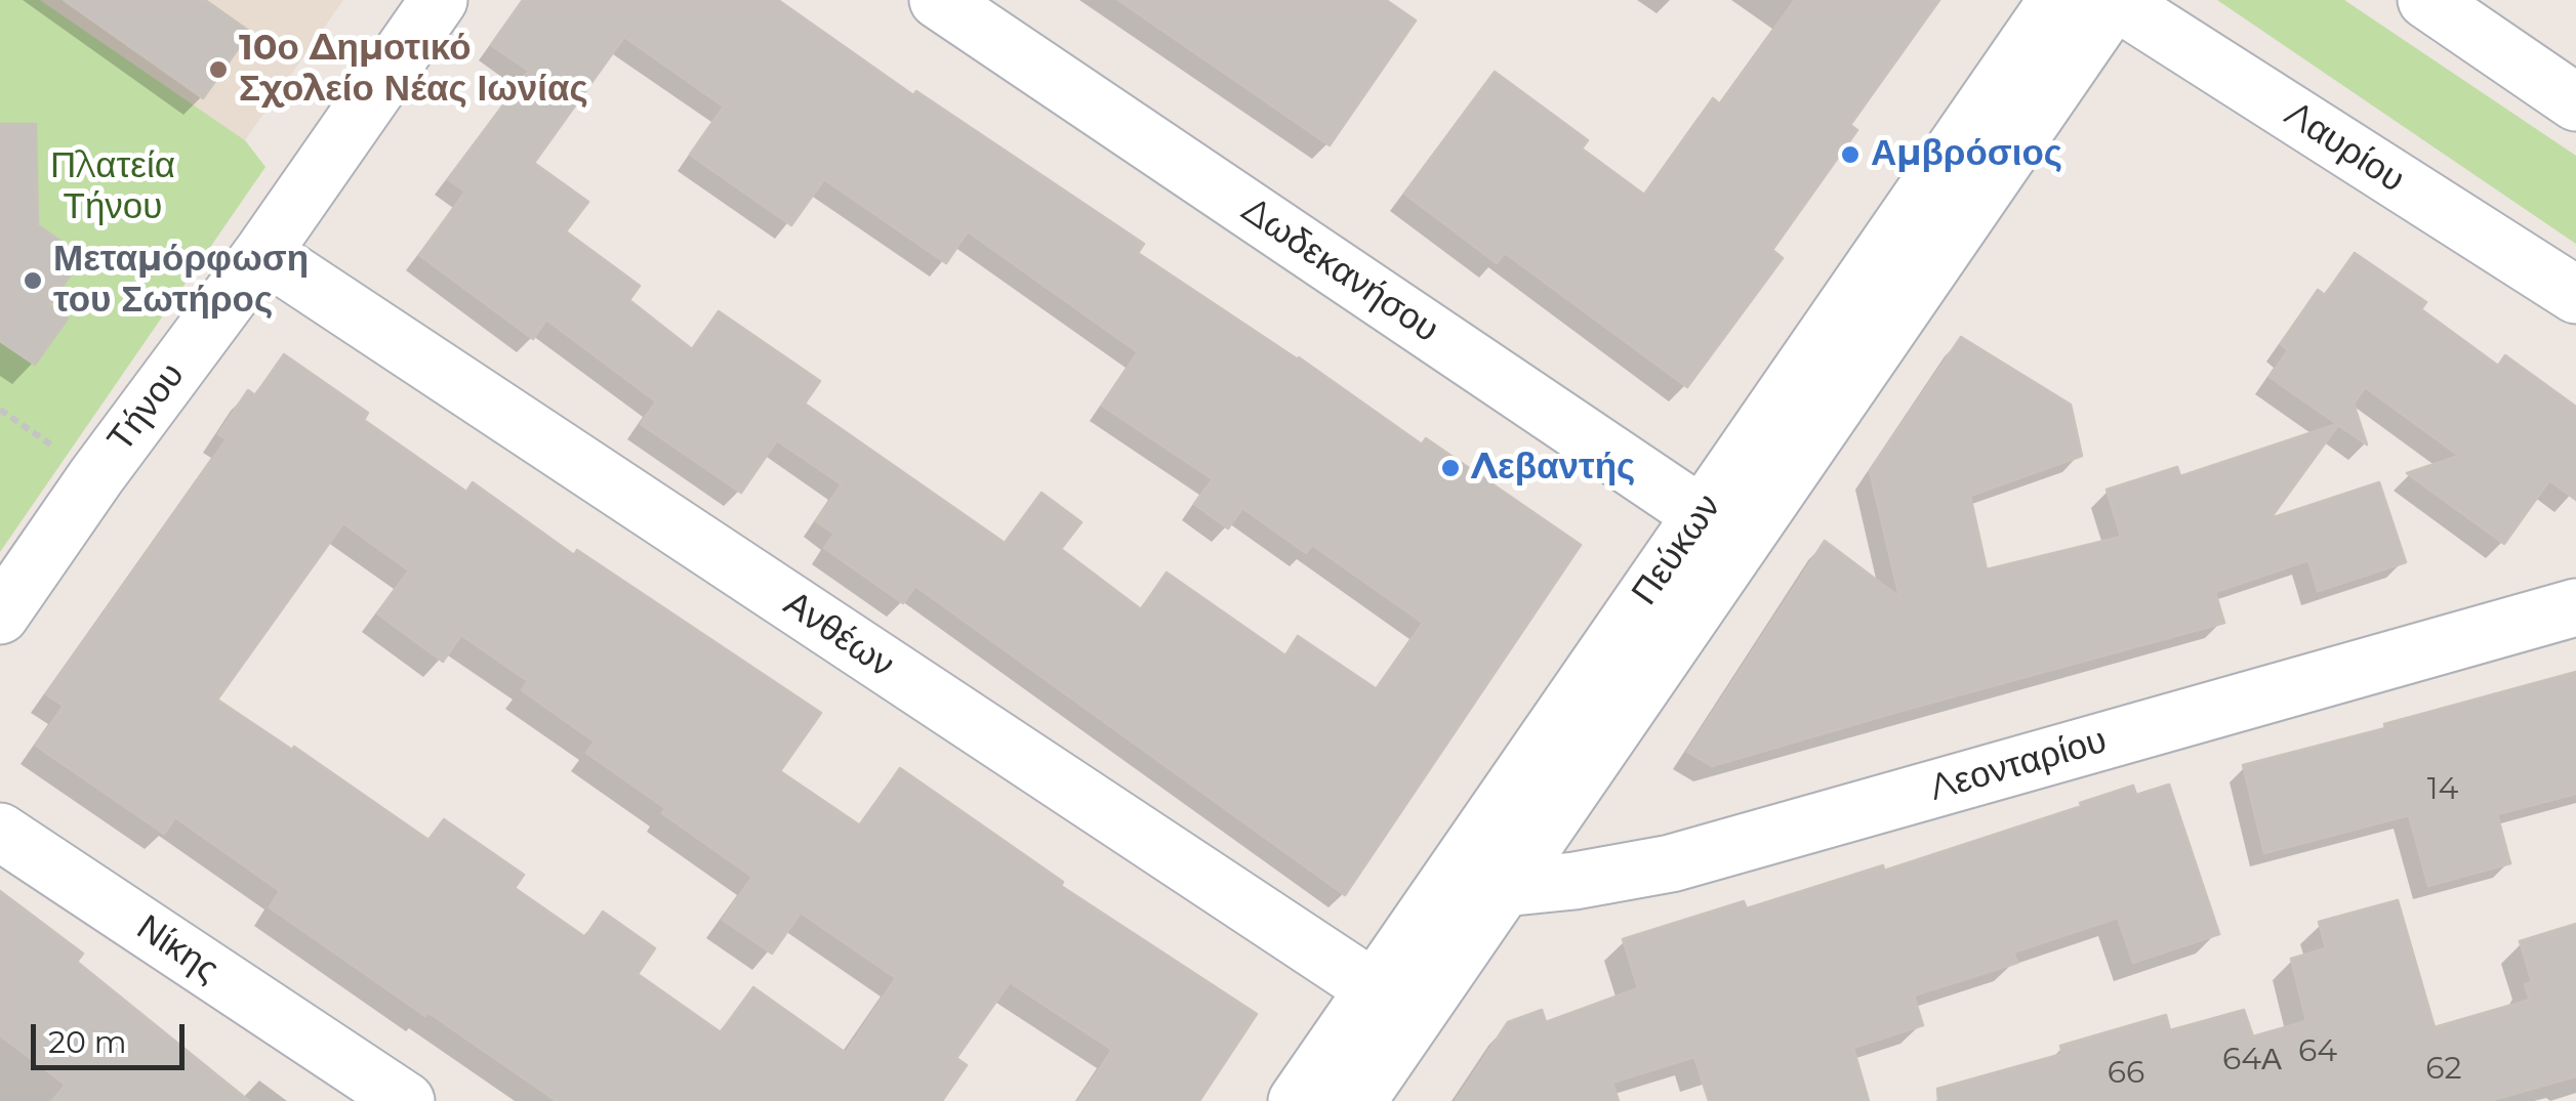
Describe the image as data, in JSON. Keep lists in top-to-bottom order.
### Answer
{
  "streets": {
    "street": [
      "Λαυρίου",
      "Δωδεκανήσου",
      "Τήνου",
      "Πεύκων",
      "Ανθέων",
      "Λεονταρίου",
      "Νίκης"
    ]
  },
  "crossings": [
    ["Λαυρίου", "Πεύκων"],
    ["Δωδεκανήσου", "Πεύκων"],
    ["Τήνου", "Ανθέων"],
    ["Πεύκων", "Ανθέων"],
    ["Πεύκων", "Λεονταρίου"]
  ],
  "parks": ["Πλατεία Τήνου"],
  "places": [
    "10ο Δημοτικό Σχολείο Νέας Ιωνίας",
    "Αμβρόσιος",
    "Μεταμόρφωση του Σωτήρος",
    "Λεβαντής"
  ],
  "house_numbers": [
    "14",
    "64",
    "64Α",
    "62",
    "66"
  ],
  "scale_bar": "20 m"
}
